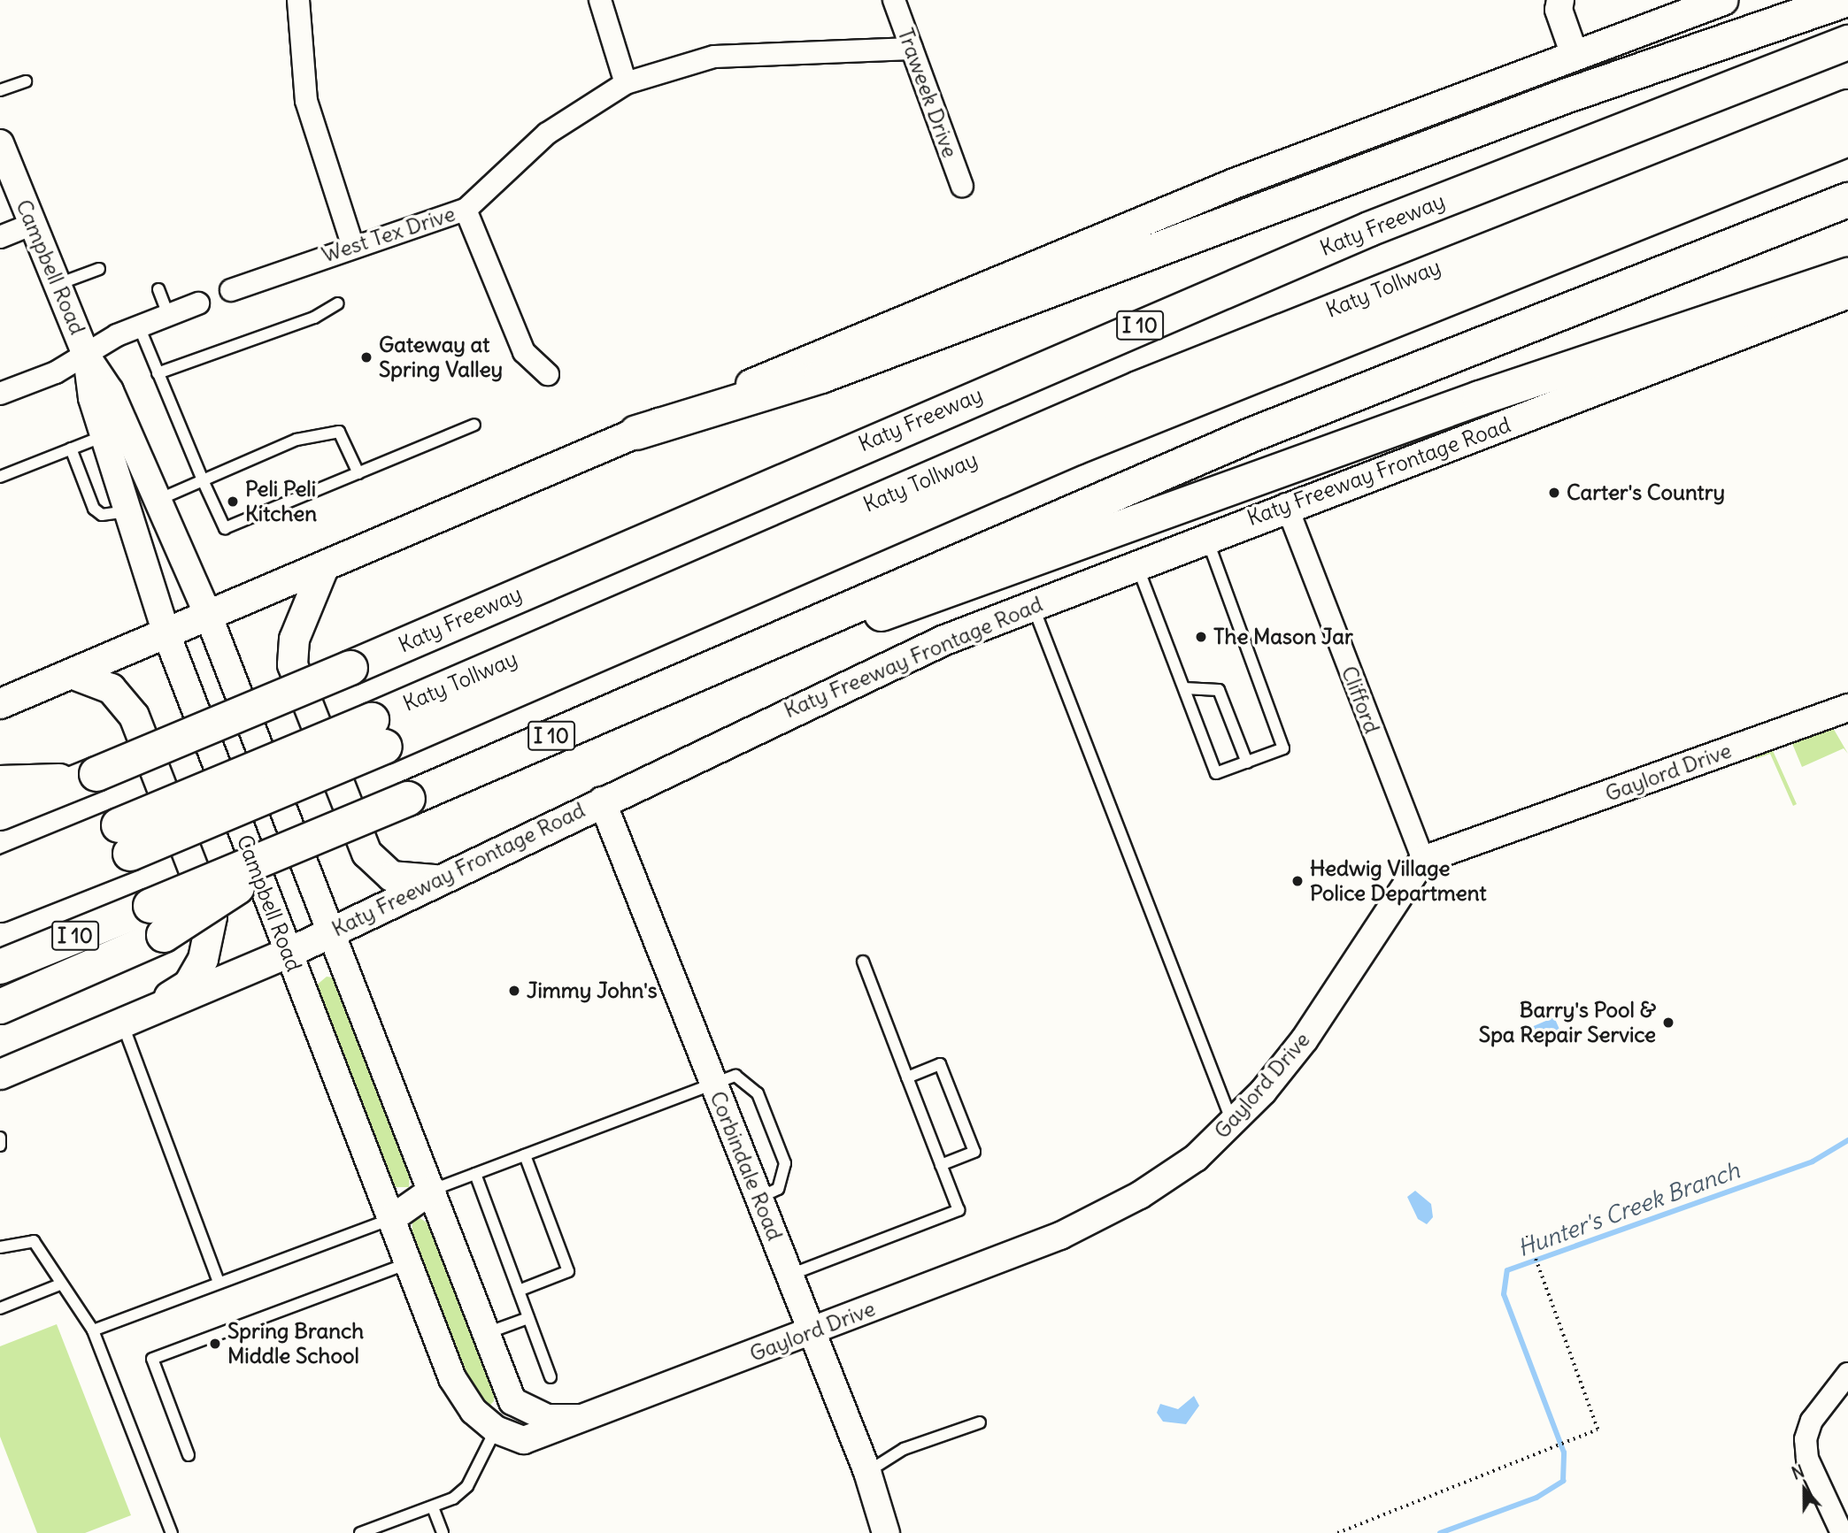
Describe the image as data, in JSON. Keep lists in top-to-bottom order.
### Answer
{
  "streets": {
    "highway": ["Katy Freeway", "Katy Tollway", "I 10"],
    "main road": ["Katy Freeway Frontage Road"],
    "street": [
      "Traweek Drive",
      "West Tex Drive",
      "Campbell Road",
      "Clifford",
      "Gaylord Drive",
      "Corbindale Road"
    ]
  },
  "crossings": [
    ["Traweek Drive", "West Tex Drive"],
    ["Campbell Road", "Katy Freeway Frontage Road"],
    ["Campbell Road", "Gaylord Drive"],
    ["Katy Freeway Frontage Road", "Clifford"],
    ["Katy Freeway Frontage Road", "Corbindale Road"],
    ["Clifford", "Gaylord Drive"],
    ["Gaylord Drive", "Corbindale Road"]
  ],
  "water": ["Hunter's Creek Branch"],
  "places": [
    "Gateway at Spring Valley",
    "Carter's Country",
    "Peli Peli Kitchen",
    "The Mason Jar",
    "Hedwig Village Police Department",
    "Jimmy John's",
    "Barry's Pool & Spa Repair Service",
    "Spring Branch Middle School"
  ],
  "north": "top"
}
